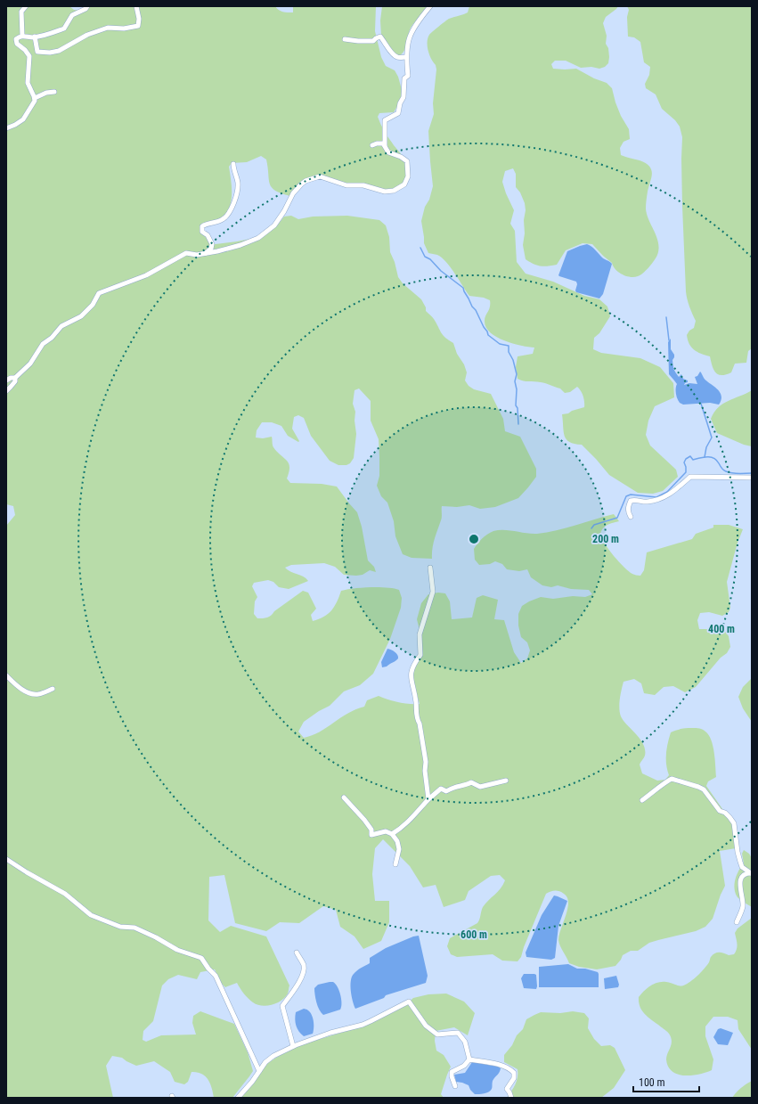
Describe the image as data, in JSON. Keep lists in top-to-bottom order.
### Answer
{
  "scale_bar": "100 m",
  "rings": ["200 m", "400 m", "600 m"]
}
